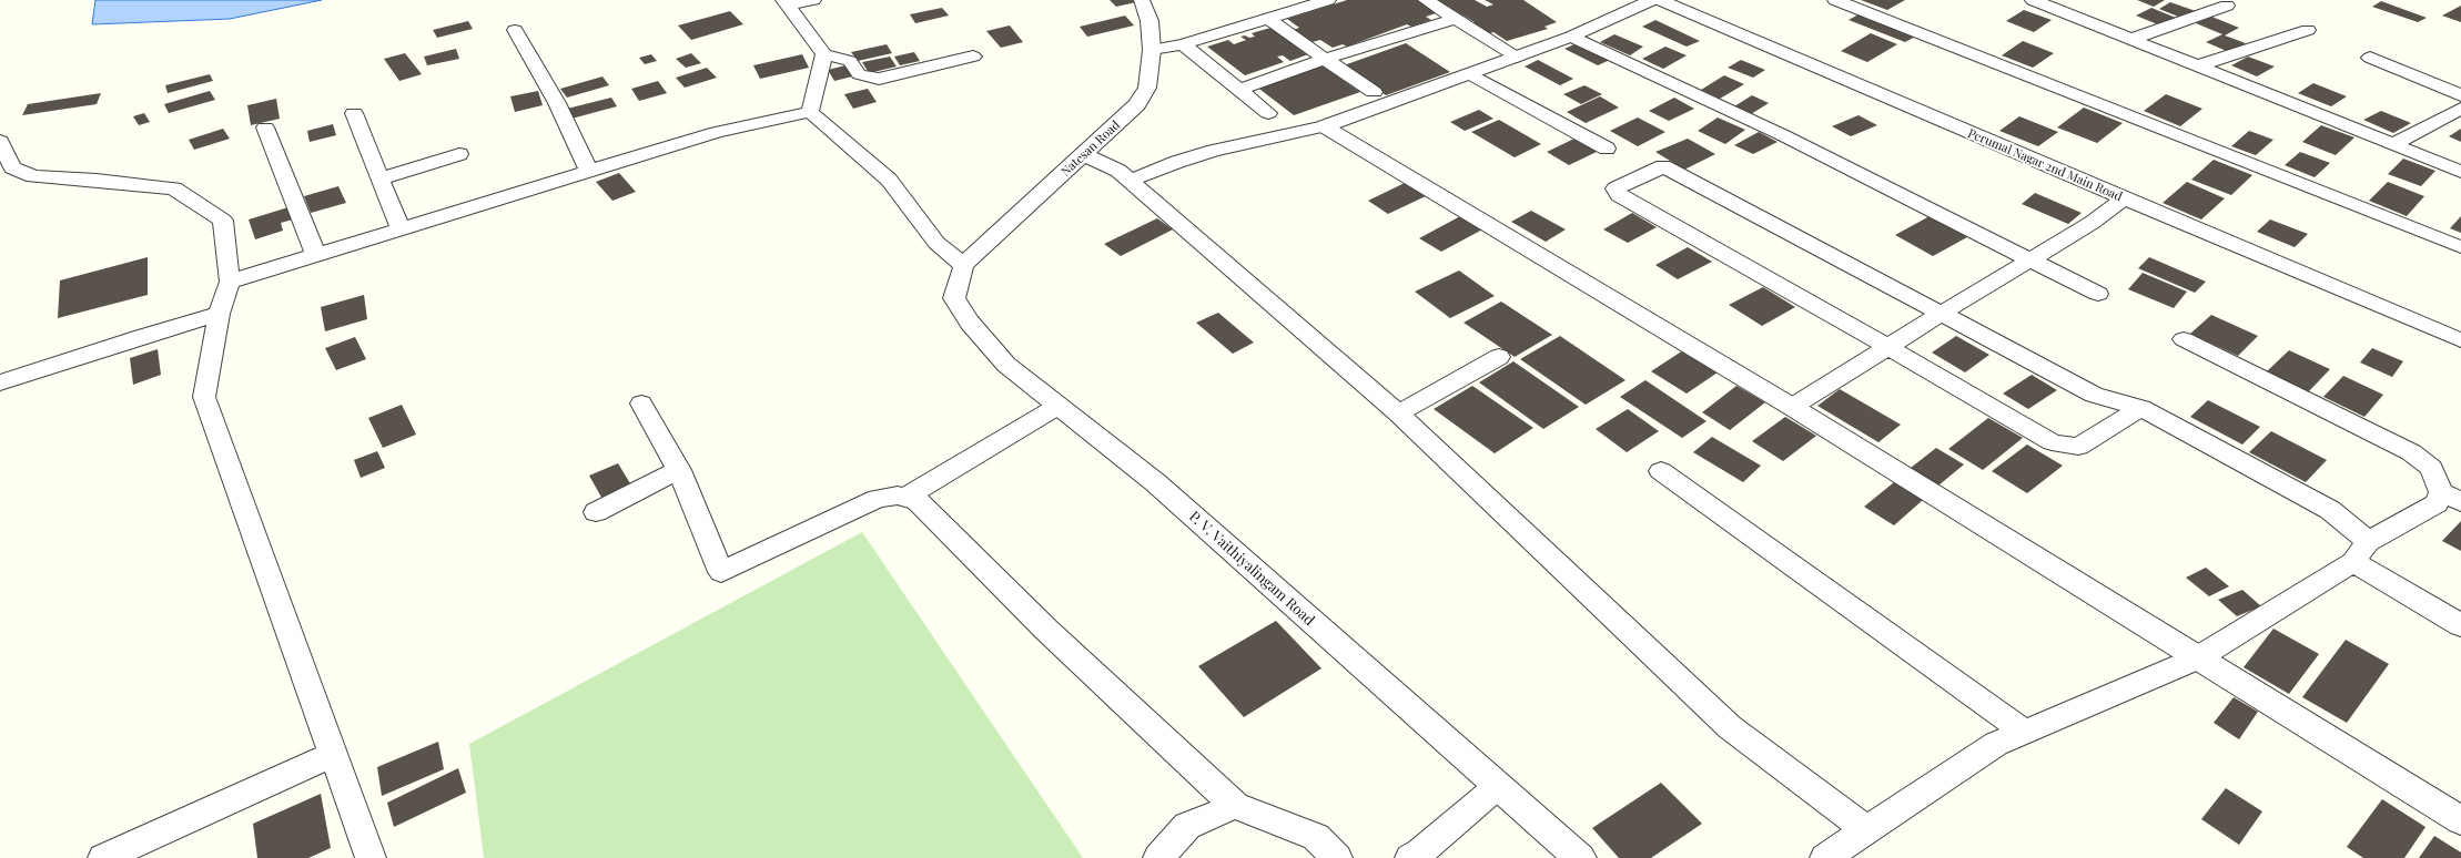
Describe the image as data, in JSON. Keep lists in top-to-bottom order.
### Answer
{
  "streets": {
    "street": ["Natesan Road", "Perumal Nagar 2nd Main Road", "P. V. Vaithiyalingam Road"]
  },
  "crossings": [
    ["Natesan Road", "P. V. Vaithiyalingam Road"]
  ]
}
